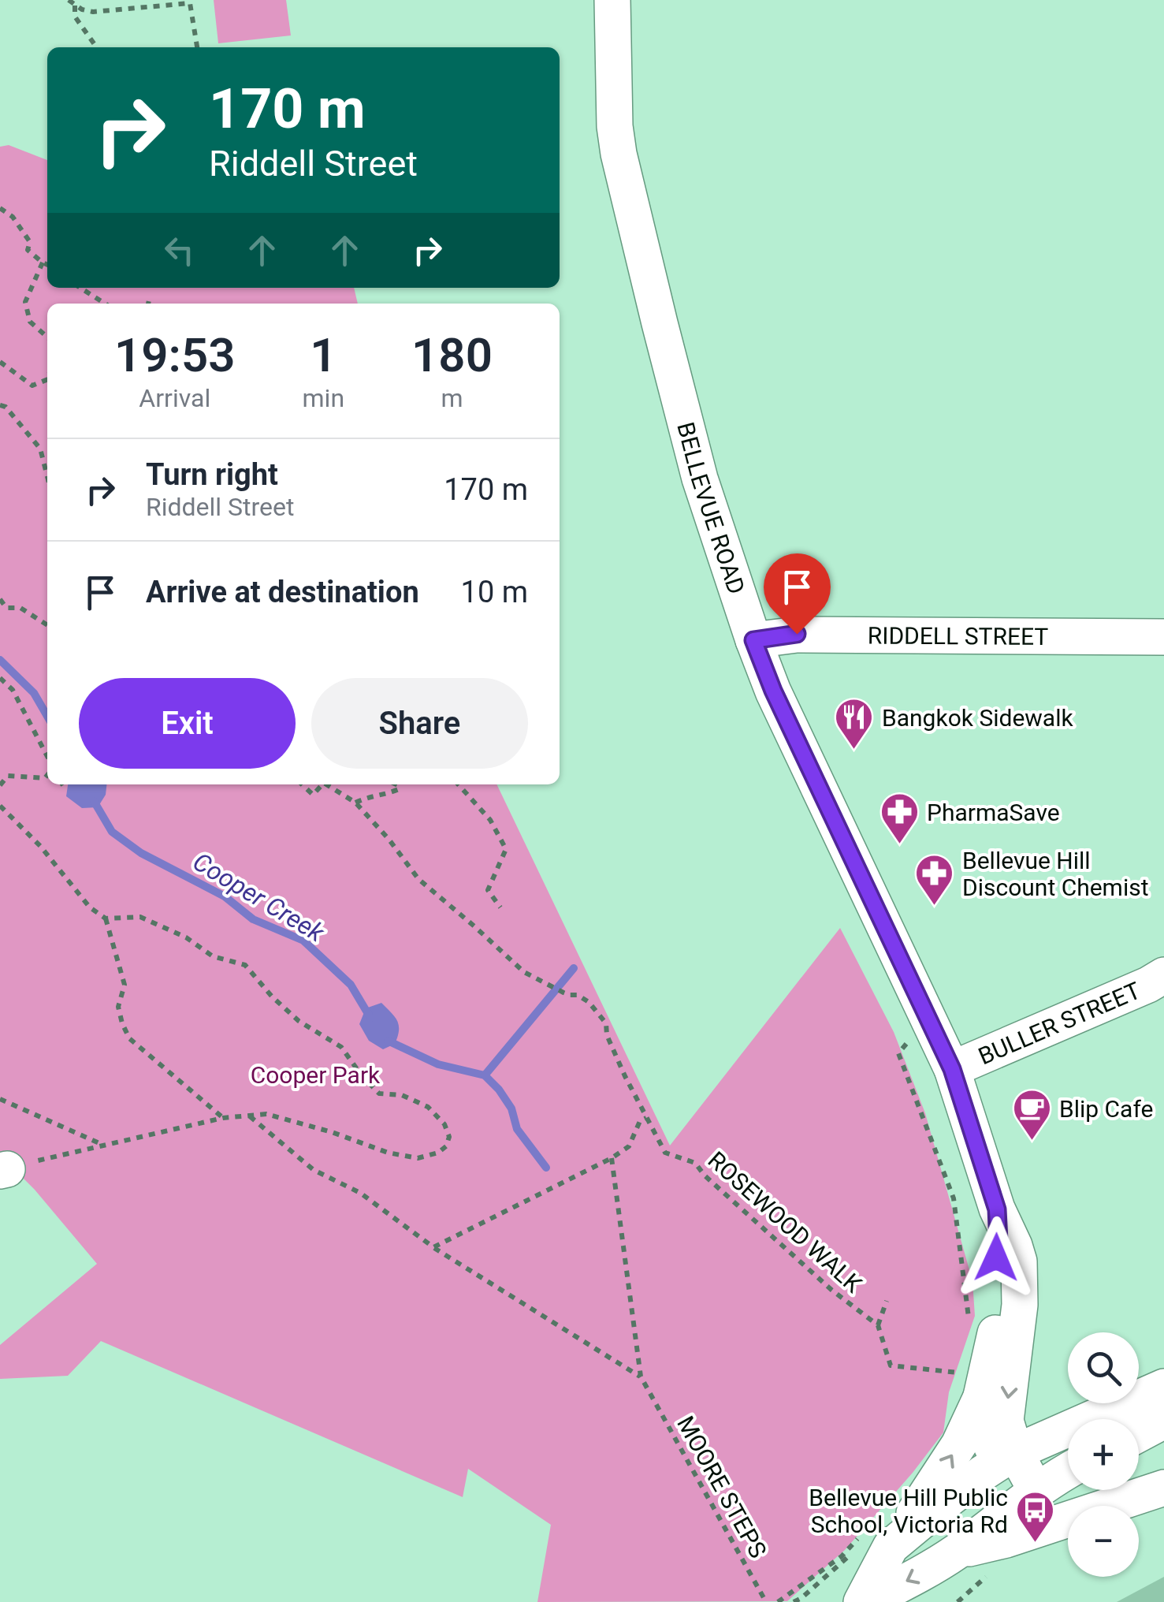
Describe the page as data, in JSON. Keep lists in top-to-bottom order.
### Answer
{
  "streets": {
    "street": ["BELLEVUE ROAD", "RIDDELL STREET", "BULLER STREET"],
    "path": ["ROSEWOOD WALK", "MOORE STEPS"]
  },
  "crossings": [
    ["BELLEVUE ROAD", "RIDDELL STREET"],
    ["BELLEVUE ROAD", "BULLER STREET"]
  ],
  "water": ["Cooper Creek"],
  "parks": ["Cooper Park"],
  "places": {
    "restaurant": ["Bangkok Sidewalk"],
    "pharmacy": ["PharmaSave", "Bellevue Hill Discount Chemist"],
    "cafe": ["Blip Cafe"],
    "bus stop": ["Bellevue Hill Public School, Victoria Rd"]
  },
  "page": {
    "turn": ["170 m", "Riddell Street"],
    "eta": [
      "19:53",
      "Arrival",
      "1",
      "min",
      "180",
      "m"
    ],
    "list": [
      {
        "name": "Turn right",
        "note": "Riddell Street",
        "value": "170 m"
      },
      {
        "name": "Arrive at destination",
        "value": "10 m"
      }
    ],
    "buttons": ["Exit", "Share"],
    "map_buttons": ["+", "−"]
  }
}
